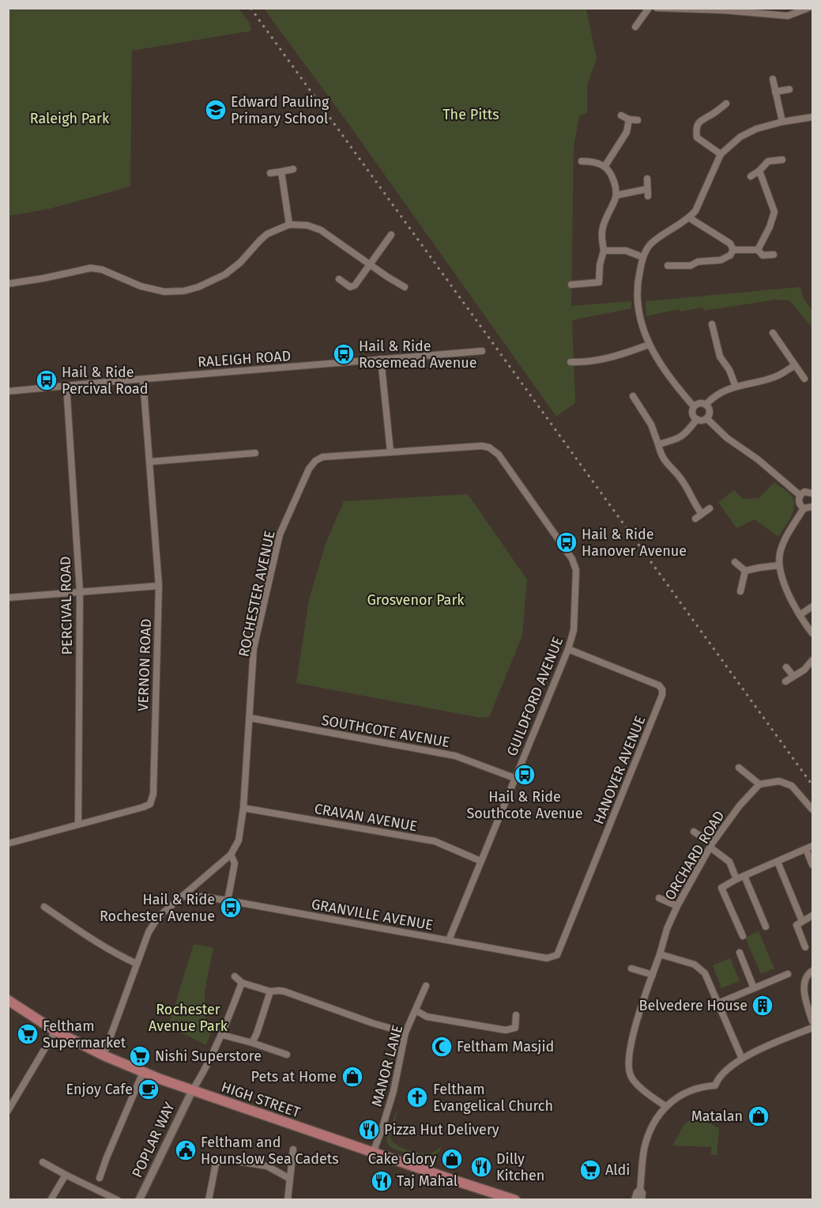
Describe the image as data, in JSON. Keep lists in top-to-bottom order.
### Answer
{
  "streets": {
    "main road": ["HIGH STREET"],
    "street": [
      "RALEIGH ROAD",
      "ROCHESTER AVENUE",
      "PERCIVAL ROAD",
      "VERNON ROAD",
      "GUILDFORD AVENUE",
      "SOUTHCOTE AVENUE",
      "HANOVER AVENUE",
      "CRAVAN AVENUE",
      "ORCHARD ROAD",
      "GRANVILLE AVENUE",
      "MANOR LANE",
      "POPLAR WAY"
    ]
  },
  "crossings": [
    ["RALEIGH ROAD", "PERCIVAL ROAD"],
    ["RALEIGH ROAD", "VERNON ROAD"],
    ["ROCHESTER AVENUE", "GUILDFORD AVENUE"],
    ["ROCHESTER AVENUE", "SOUTHCOTE AVENUE"],
    ["ROCHESTER AVENUE", "CRAVAN AVENUE"],
    ["ROCHESTER AVENUE", "GRANVILLE AVENUE"],
    ["ROCHESTER AVENUE", "HIGH STREET"],
    ["PERCIVAL ROAD", "VERNON ROAD"],
    ["GUILDFORD AVENUE", "SOUTHCOTE AVENUE"],
    ["GUILDFORD AVENUE", "HANOVER AVENUE"],
    ["GUILDFORD AVENUE", "CRAVAN AVENUE"],
    ["GUILDFORD AVENUE", "GRANVILLE AVENUE"],
    ["HANOVER AVENUE", "GRANVILLE AVENUE"],
    ["MANOR LANE", "HIGH STREET"],
    ["HIGH STREET", "POPLAR WAY"]
  ],
  "parks": [
    "The Pitts",
    "Raleigh Park",
    "Grosvenor Park",
    "Rochester Avenue Park"
  ],
  "places": {
    "school or university": ["Edward Pauling Primary School"],
    "bus stop": [
      "Hail & Ride Rosemead Avenue",
      "Hail & Ride Percival Road",
      "Hail & Ride Hanover Avenue",
      "Hail & Ride Southcote Avenue",
      "Hail & Ride Rochester Avenue"
    ],
    "building": ["Belvedere House"],
    "supermarket": ["Feltham Supermarket", "Nishi Superstore", "Aldi"],
    "mosque": ["Feltham Masjid"],
    "shop": ["Pets at Home", "Matalan", "Cake Glory"],
    "cafe": ["Enjoy Cafe"],
    "church": ["Feltham Evangelical Church"],
    "restaurant": ["Pizza Hut Delivery", "Dilly Kitchen", "Taj Mahal"],
    "public building": ["Feltham and Hounslow Sea Cadets"]
  }
}
